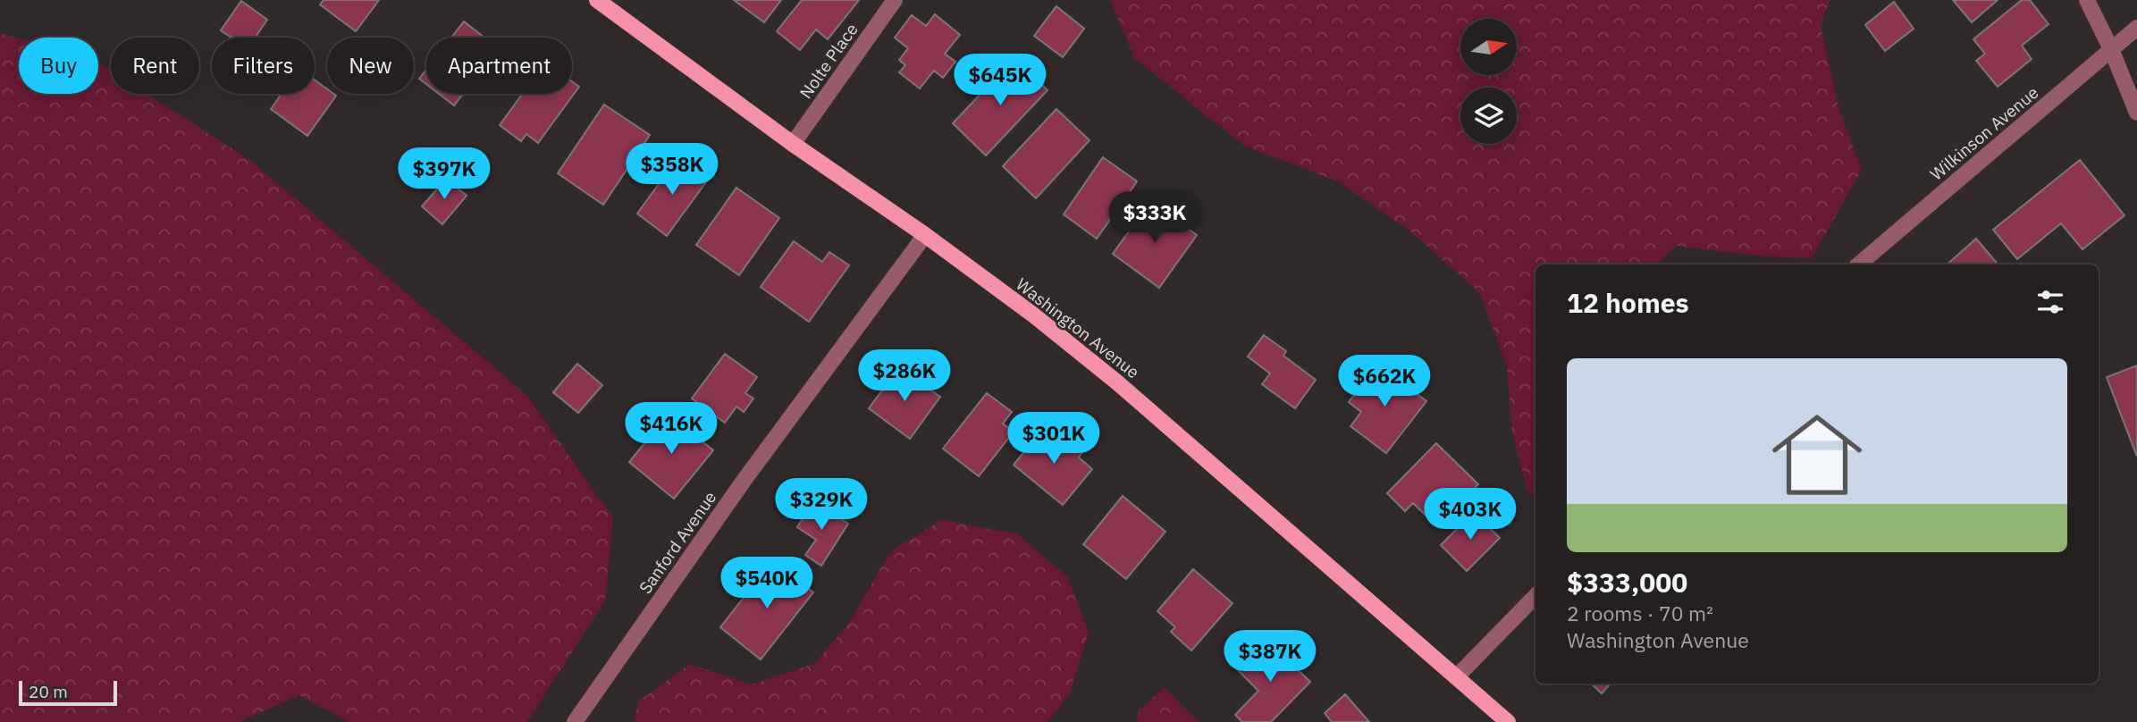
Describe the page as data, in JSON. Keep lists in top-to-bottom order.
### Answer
{
  "streets": {
    "main road": ["Washington Avenue"],
    "street": ["Nolte Place", "Wilkinson Avenue", "Sanford Avenue"]
  },
  "crossings": [
    ["Nolte Place", "Washington Avenue"],
    ["Washington Avenue", "Sanford Avenue"]
  ],
  "scale_bar": "20 m",
  "north": "right",
  "page": {
    "chip": [
      "Buy",
      "Rent",
      "Filters",
      "New",
      "Apartment"
    ],
    "price": [
      "$645K",
      "$358K",
      "$397K",
      "$333K",
      "$286K",
      "$662K",
      "$416K",
      "$301K",
      "$329K",
      "$403K",
      "$540K",
      "$387K"
    ],
    "heading": "12 homes",
    "list": [
      {
        "name": "$333,000",
        "note": "2 rooms · 70 m² · Washington Avenue"
      }
    ],
    "scale": "20 m"
  }
}
